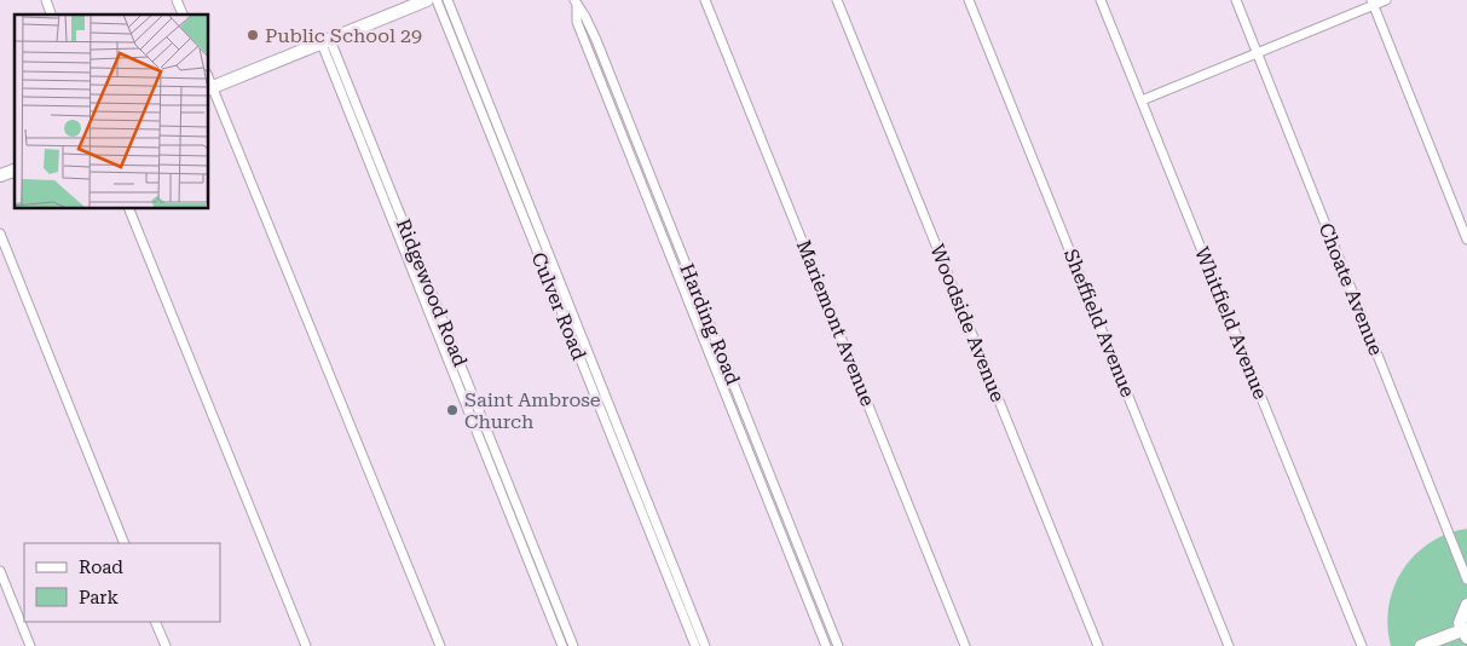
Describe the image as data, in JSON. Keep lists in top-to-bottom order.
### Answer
{
  "streets": {
    "street": [
      "Choate Avenue",
      "Ridgewood Road",
      "Culver Road",
      "Mariemont Avenue",
      "Woodside Avenue",
      "Sheffield Avenue",
      "Whitfield Avenue",
      "Harding Road"
    ]
  },
  "places": ["Public School 29", "Saint Ambrose Church"],
  "legend": ["Road", "Park"]
}
